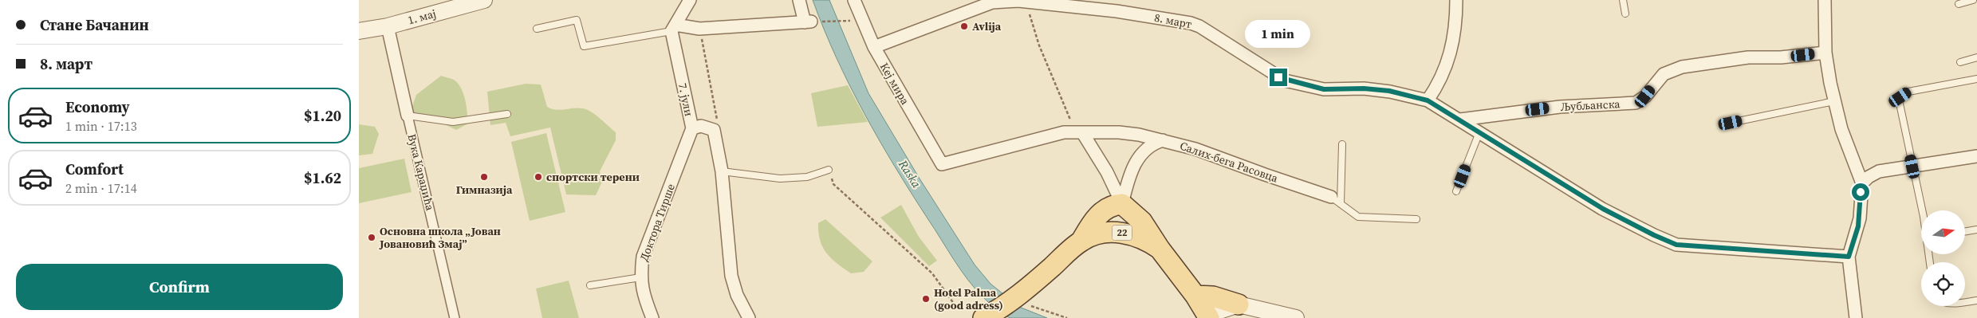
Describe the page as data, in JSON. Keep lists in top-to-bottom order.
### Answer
{
  "streets": {
    "main road": ["22"],
    "street": [
      "1. мај",
      "8. март",
      "Кеј мира",
      "7. јули",
      "Љубљанска",
      "Салих-бега Расовца",
      "Вука Караџића",
      "Доктора Тирше"
    ]
  },
  "crossings": [
    ["1. мај", "Вука Караџића"],
    ["8. март", "Кеј мира"],
    ["8. март", "Љубљанска"],
    ["Кеј мира", "Салих-бега Расовца"],
    ["7. јули", "Доктора Тирше"]
  ],
  "water": ["Raska"],
  "places": [
    "Avlija",
    "Гимназија",
    "спортски терени",
    "Основна школа „Јован Јовановић Змај”",
    "Hotel Palma (good adress)"
  ],
  "north": "right",
  "page": {
    "banner": ["Стане Бачанин", "8. март"],
    "bubble": "1 min",
    "list": [
      {
        "name": "Economy",
        "note": "1 min · 17:13",
        "value": "$1.20"
      },
      {
        "name": "Comfort",
        "note": "2 min · 17:14",
        "value": "$1.62"
      }
    ],
    "buttons": "Confirm"
  }
}
